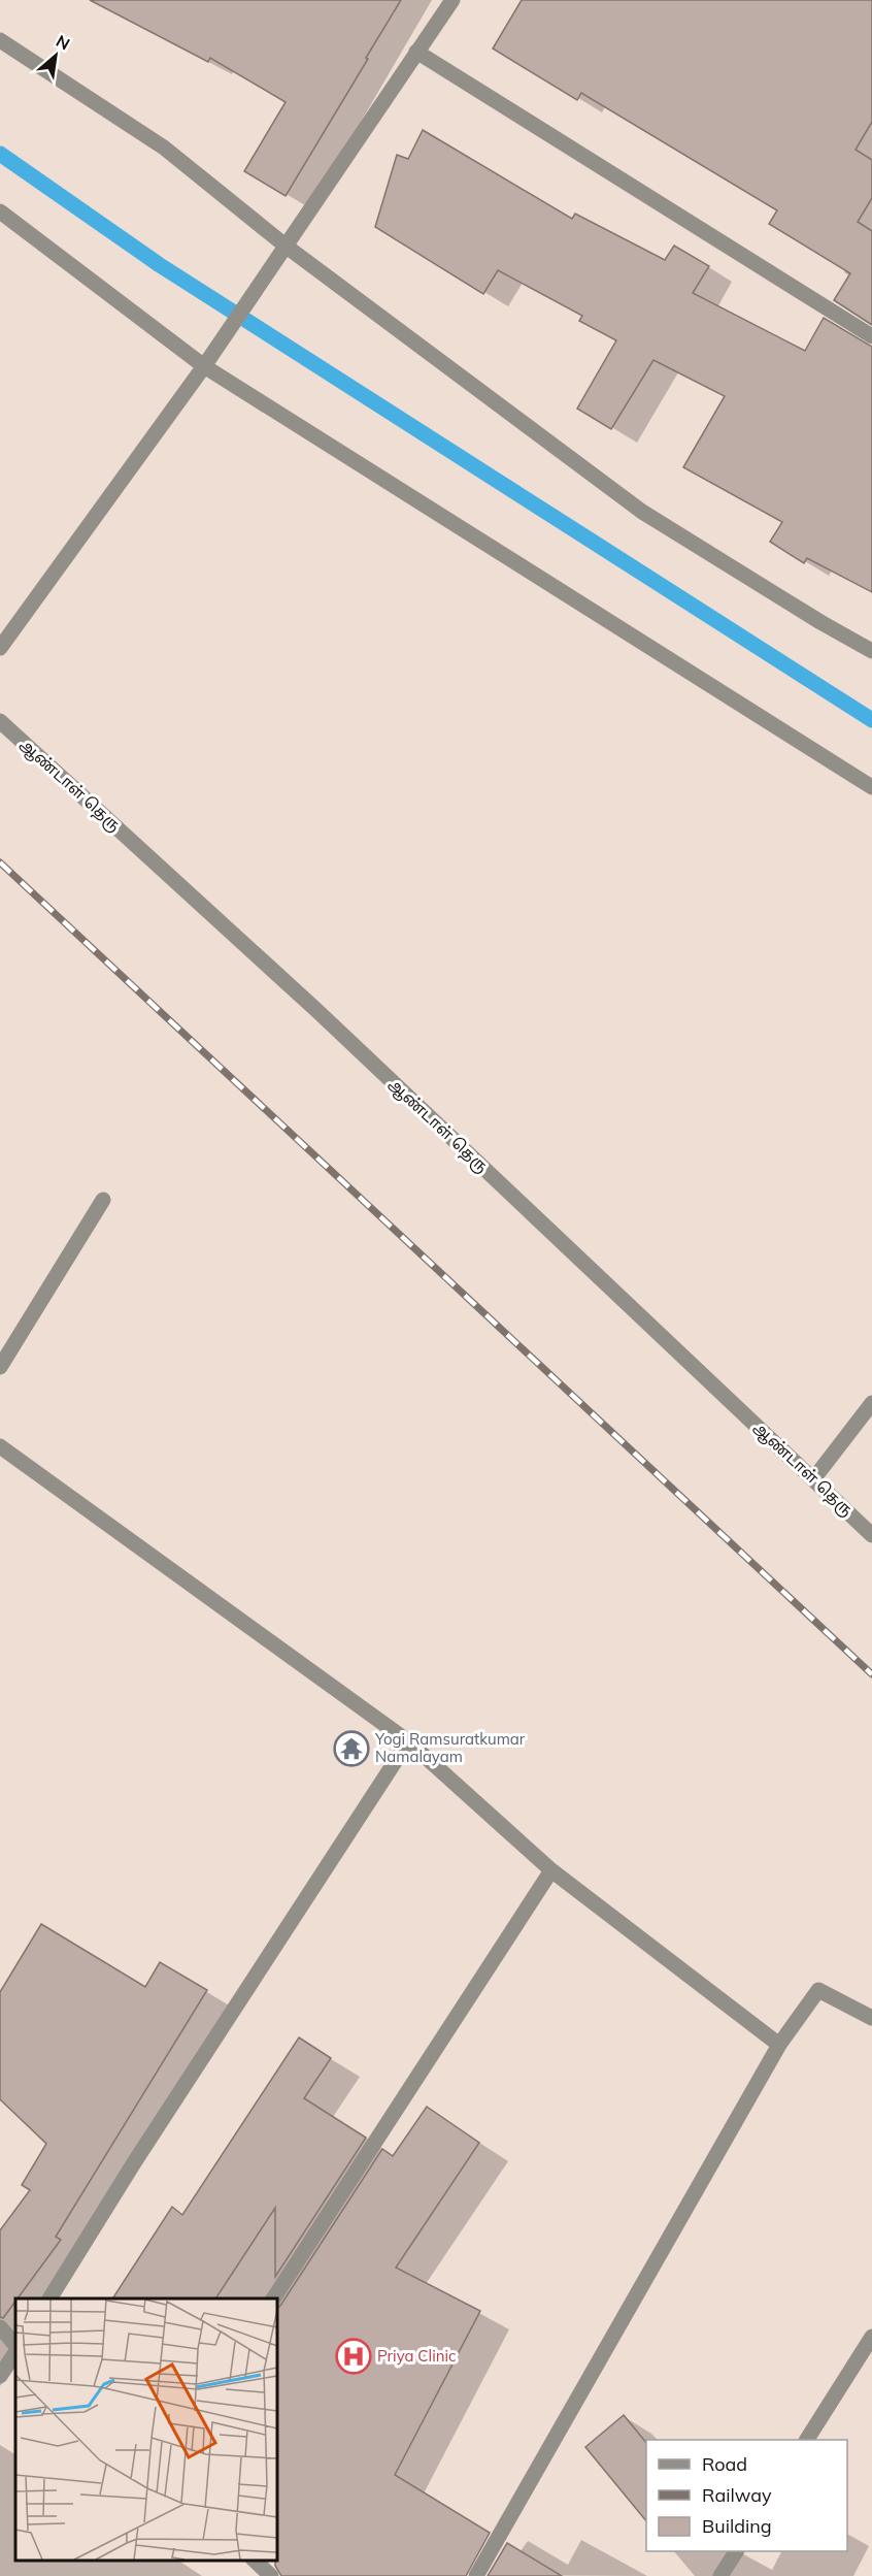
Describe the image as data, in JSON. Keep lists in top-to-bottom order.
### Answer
{
  "streets": {
    "street": ["ஆண்டாள் தெரு"]
  },
  "places": {
    "temple": ["Yogi Ramsuratkumar Namalayam"],
    "hospital": ["Priya Clinic"]
  },
  "legend": ["Road", "Railway", "Building"],
  "north": "top right"
}
